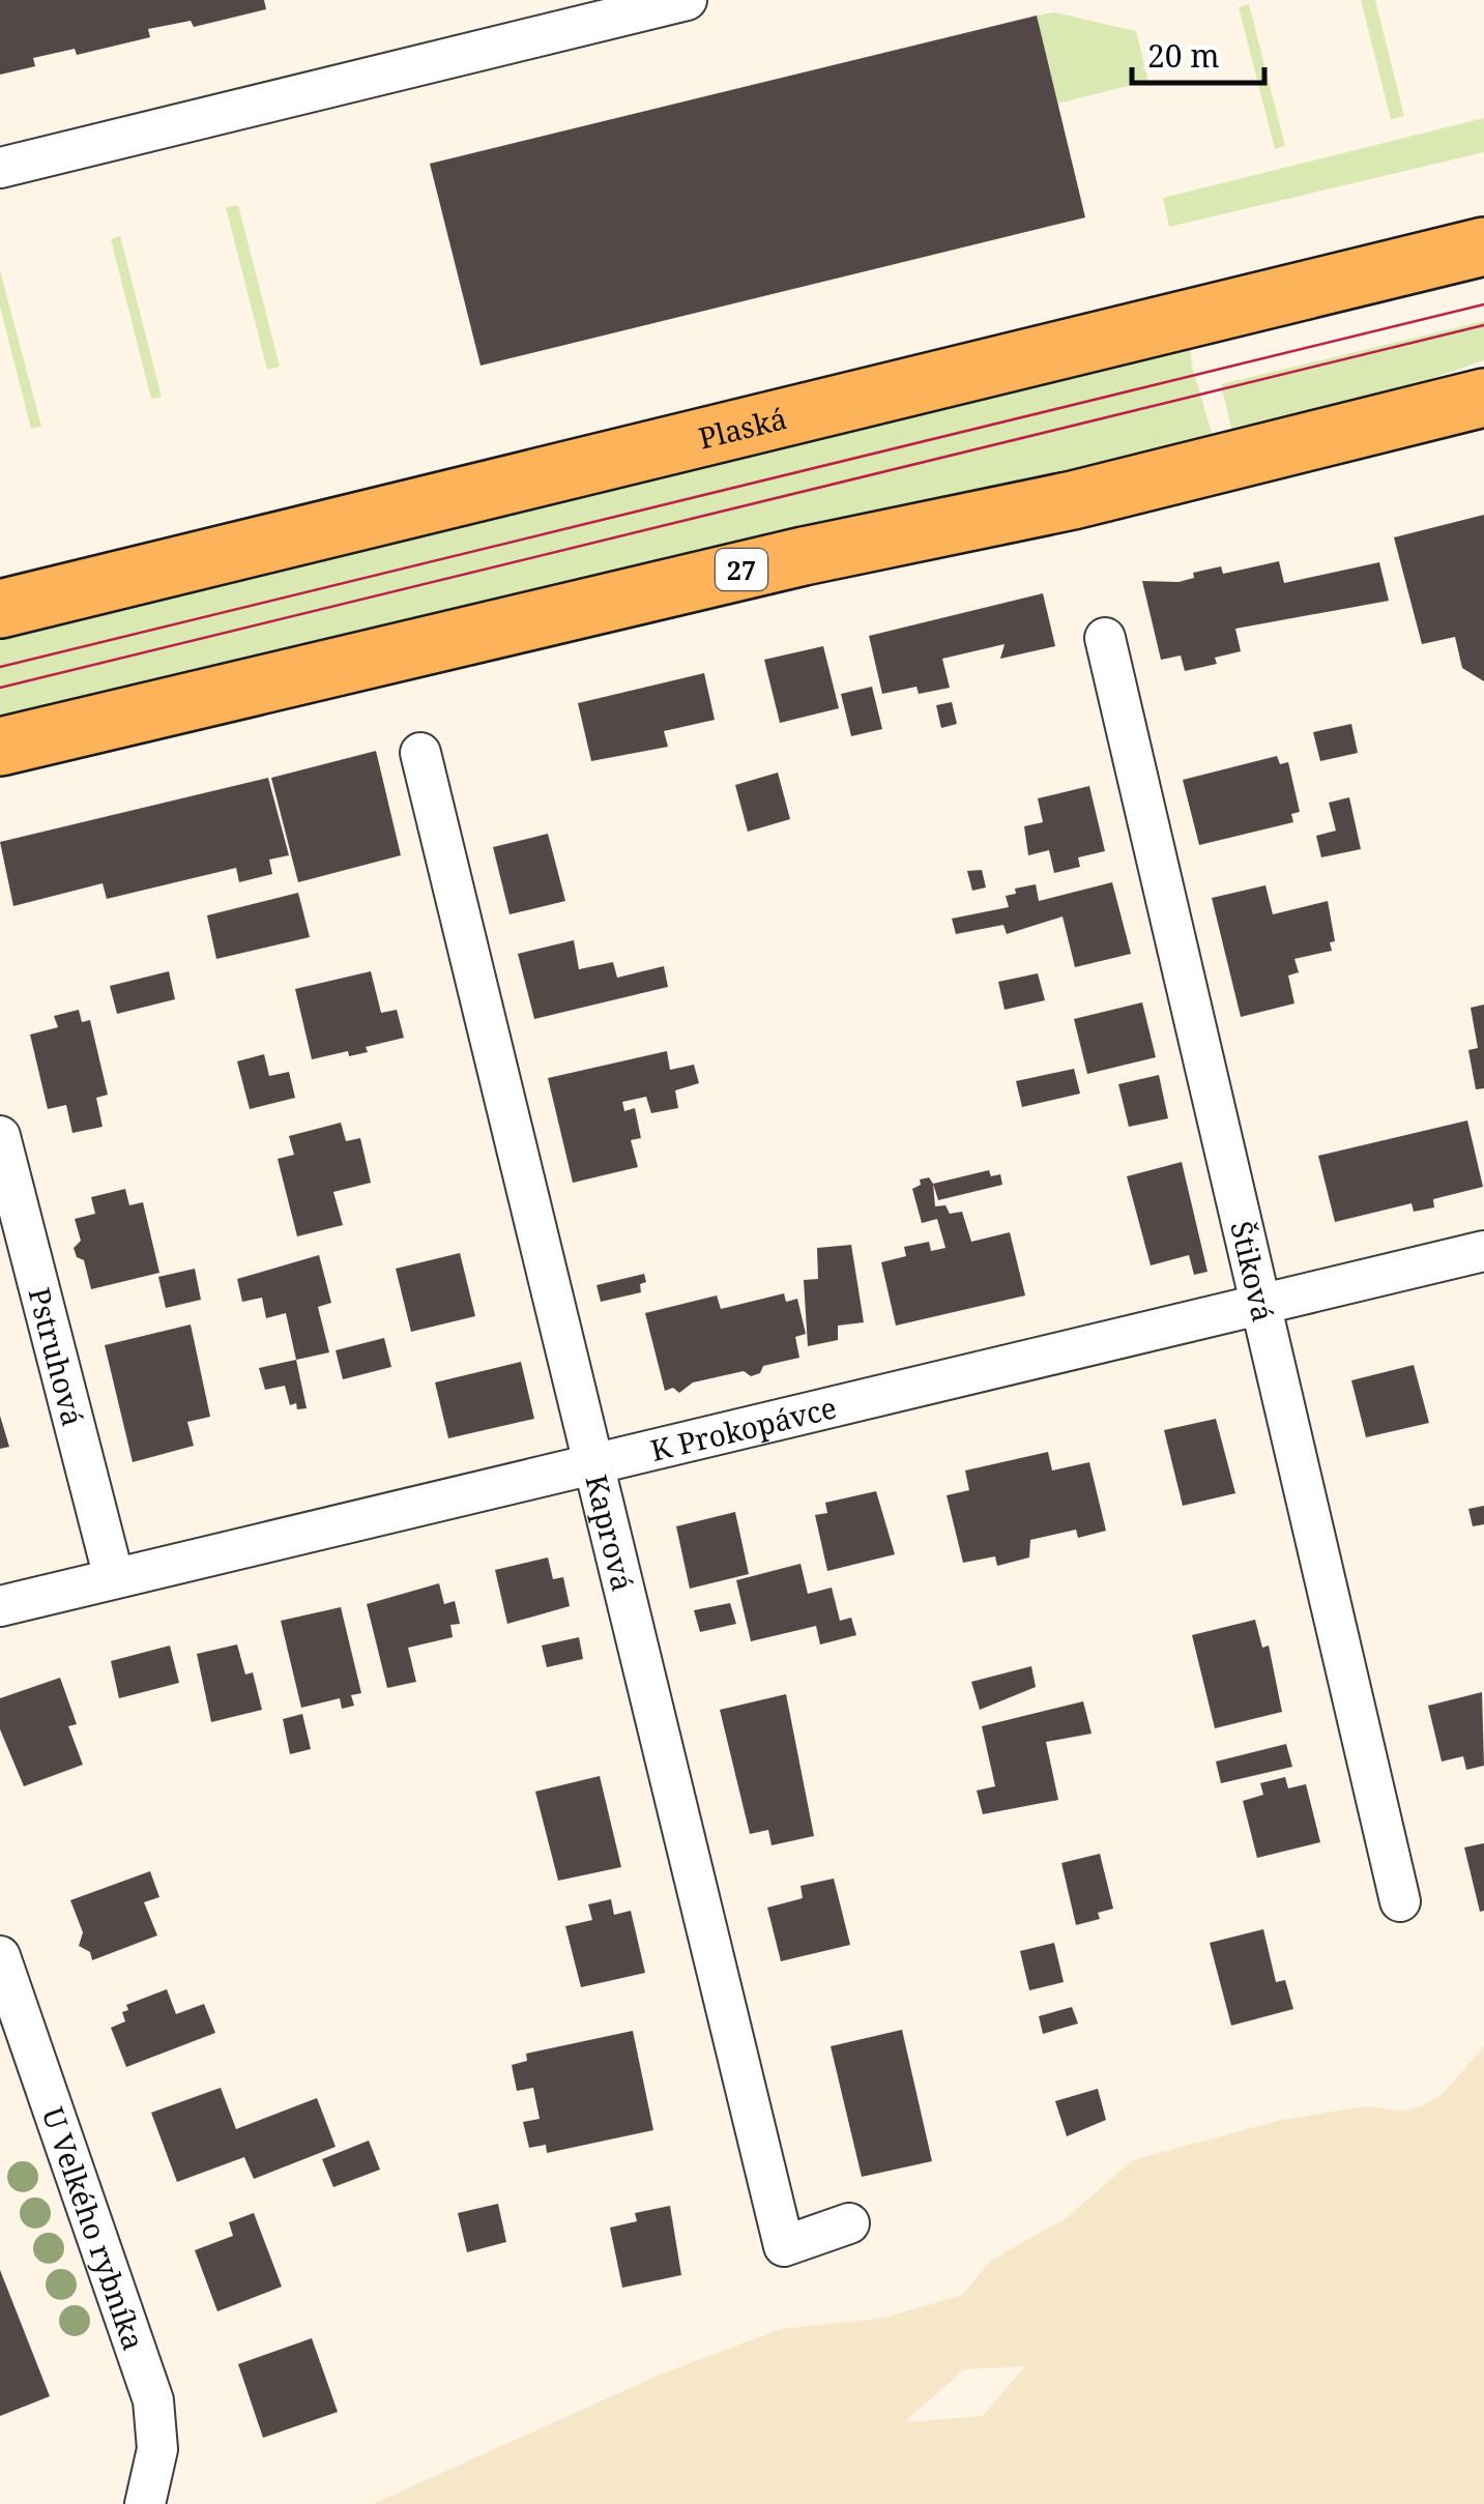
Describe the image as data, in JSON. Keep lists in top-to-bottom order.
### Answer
{
  "streets": {
    "main road": ["Plaská", "27"],
    "street": [
      "Štiková",
      "Pstruhová",
      "K Prokopávce",
      "Kaprová",
      "U Velkého rybníka"
    ]
  },
  "crossings": [
    ["Štiková", "K Prokopávce"],
    ["Pstruhová", "K Prokopávce"],
    ["K Prokopávce", "Kaprová"]
  ],
  "scale_bar": "20 m"
}
